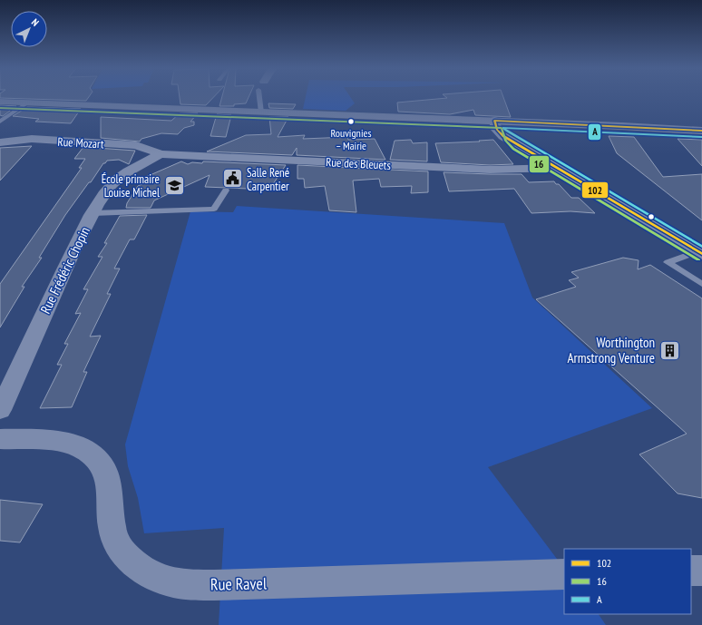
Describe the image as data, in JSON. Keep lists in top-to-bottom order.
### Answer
{
  "streets": {
    "street": [
      "Rue Mozart",
      "Rue des Bleuets",
      "Rue Frédéric Chopin",
      "Rue Ravel"
    ]
  },
  "crossings": [
    ["Rue Mozart", "Rue des Bleuets"],
    ["Rue Mozart", "Rue Frédéric Chopin"],
    ["Rue des Bleuets", "Rue Frédéric Chopin"]
  ],
  "places": {
    "other": ["Rouvignies – Mairie"],
    "public building": ["Salle René Carpentier"],
    "school or university": ["École primaire Louise Michel"],
    "building": ["Worthington Armstrong Venture"]
  },
  "lines": ["transit line 16", "transit line 102", "transit line A"],
  "legend": ["102", "16", "A"],
  "north": "top right"
}
